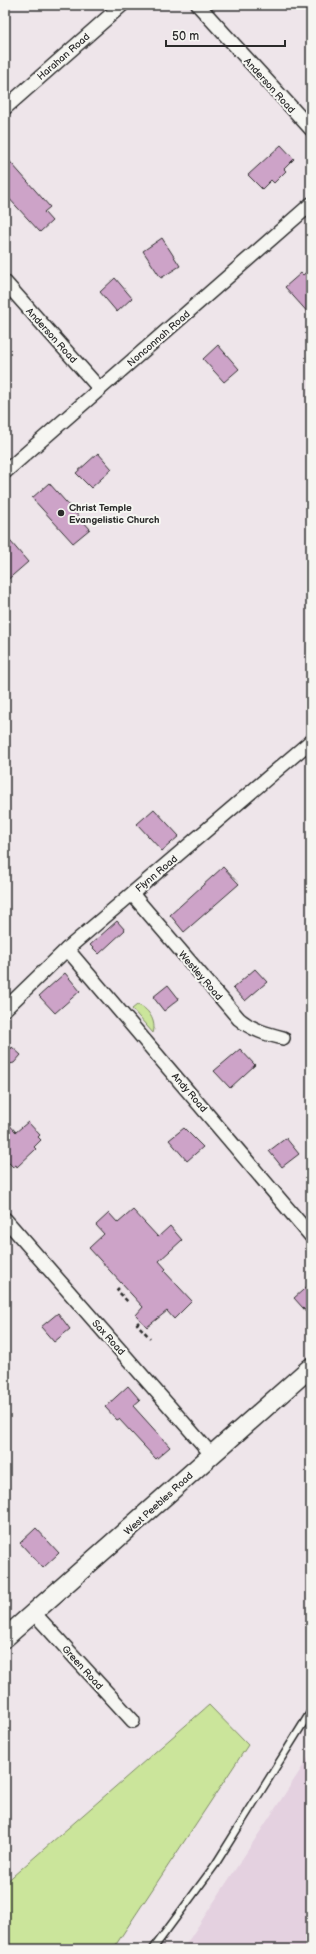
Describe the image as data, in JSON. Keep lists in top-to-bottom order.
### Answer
{
  "streets": {
    "main road": ["West Peebles Road"],
    "street": [
      "Harahan Road",
      "Anderson Road",
      "Nonconnah Road",
      "Flynn Road",
      "Westley Road",
      "Andy Road",
      "Sax Road",
      "Green Road"
    ]
  },
  "crossings": [
    ["Anderson Road", "Nonconnah Road"],
    ["Flynn Road", "Westley Road"],
    ["Flynn Road", "Andy Road"],
    ["Sax Road", "West Peebles Road"],
    ["West Peebles Road", "Green Road"]
  ],
  "places": ["Christ Temple Evangelistic Church"],
  "scale_bar": "50 m"
}
